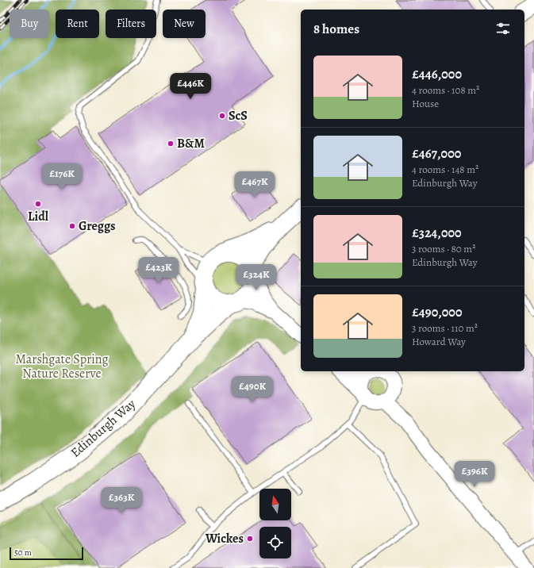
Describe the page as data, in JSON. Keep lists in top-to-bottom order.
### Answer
{
  "streets": {
    "highway": ["Edinburgh Way"]
  },
  "parks": ["Marshgate Spring Nature Reserve"],
  "places": [
    "ScS",
    "B&M",
    "Lidl",
    "Greggs",
    "Wickes"
  ],
  "scale_bar": "50 m",
  "north": "top",
  "page": {
    "chip": [
      "Buy",
      "Rent",
      "Filters",
      "New"
    ],
    "heading": "8 homes",
    "list": [
      {
        "name": "£446,000",
        "note": "4 rooms · 108 m² · House"
      },
      {
        "name": "£467,000",
        "note": "4 rooms · 148 m² · Edinburgh Way"
      },
      {
        "name": "£324,000",
        "note": "3 rooms · 80 m² · Edinburgh Way"
      },
      {
        "name": "£490,000",
        "note": "3 rooms · 110 m² · Howard Way"
      }
    ],
    "price": [
      "£446K",
      "£176K",
      "£467K",
      "£423K",
      "£324K",
      "£490K",
      "£396K",
      "£363K"
    ],
    "scale": "50 m"
  }
}
